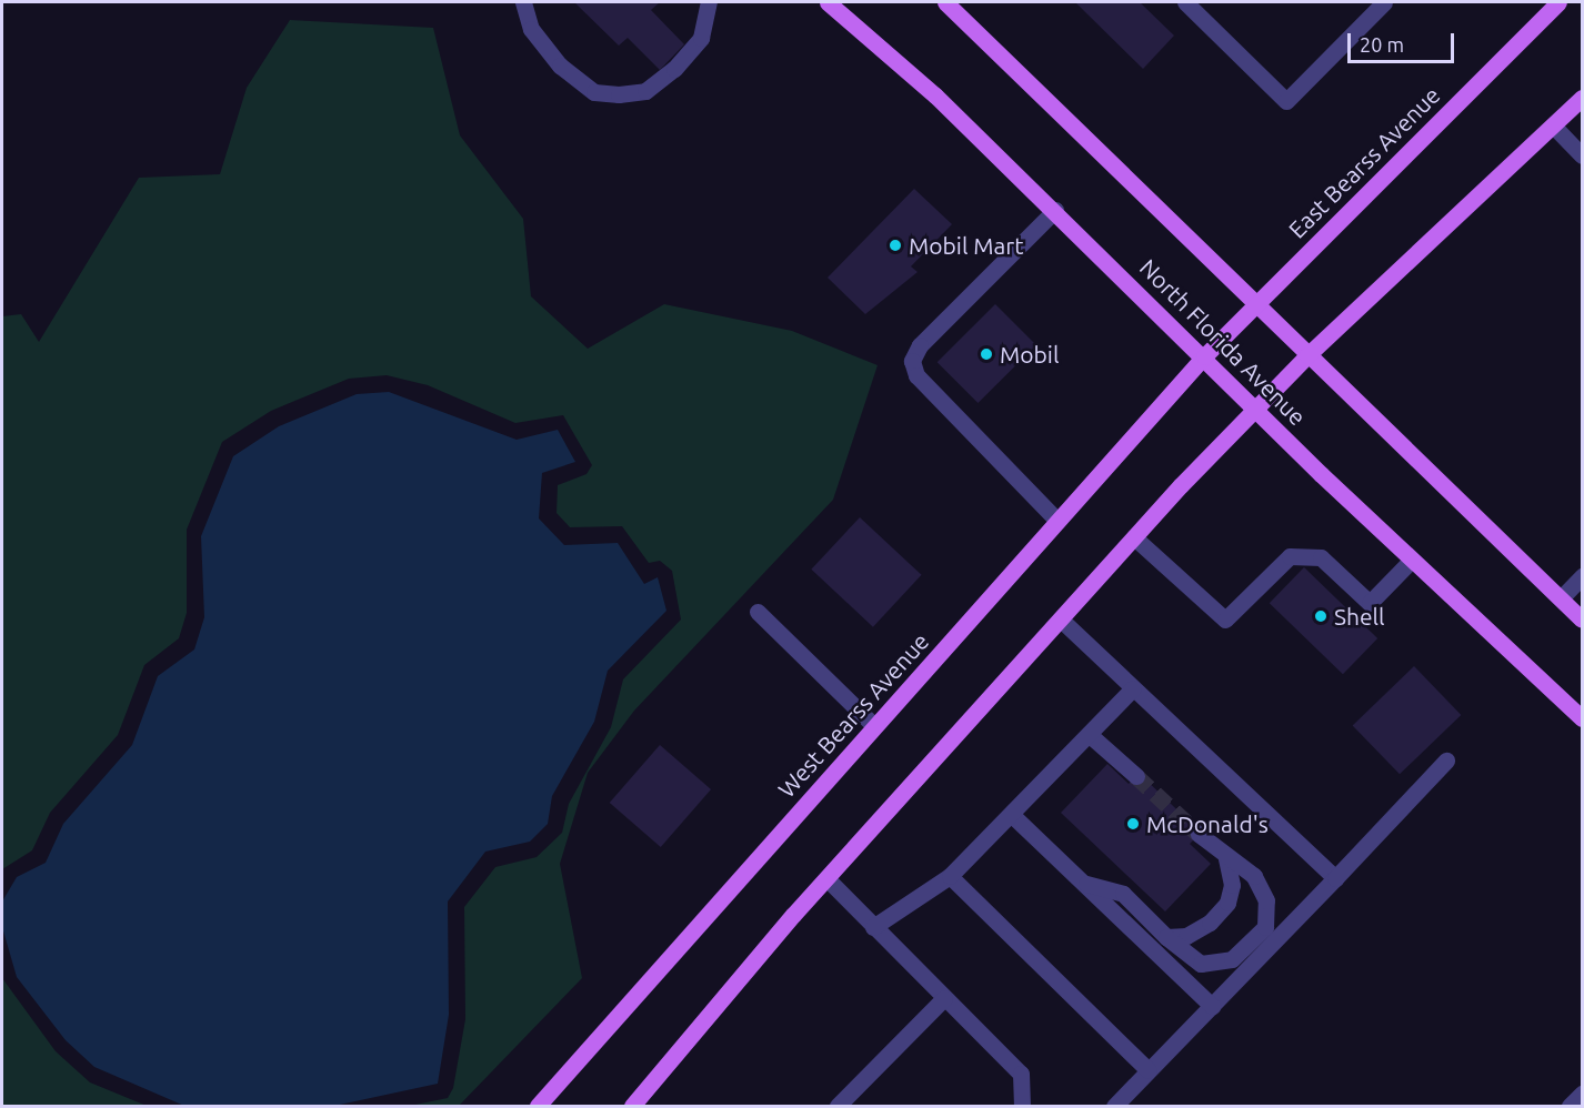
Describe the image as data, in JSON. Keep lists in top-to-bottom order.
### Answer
{
  "streets": {
    "main road": ["East Bearss Avenue", "North Florida Avenue", "West Bearss Avenue"]
  },
  "crossings": [
    ["East Bearss Avenue", "North Florida Avenue"],
    ["East Bearss Avenue", "West Bearss Avenue"],
    ["North Florida Avenue", "West Bearss Avenue"]
  ],
  "places": [
    "Mobil Mart",
    "Mobil",
    "Shell",
    "McDonald's"
  ],
  "scale_bar": "20 m"
}
